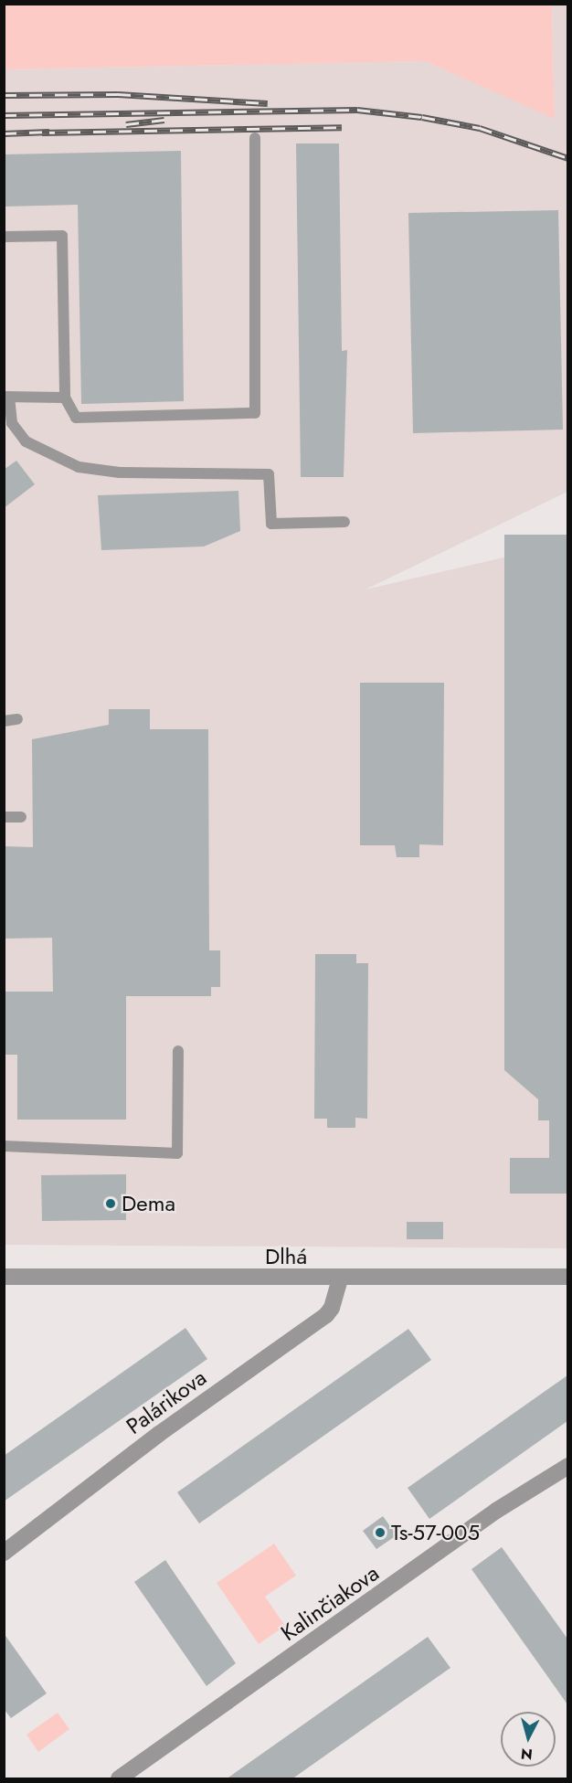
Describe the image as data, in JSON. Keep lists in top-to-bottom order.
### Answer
{
  "streets": {
    "street": ["Dlhá", "Palárikova", "Kalinčiakova"]
  },
  "crossings": [
    ["Dlhá", "Palárikova"]
  ],
  "places": ["Dema", "Ts-57-005"],
  "north": "bottom"
}
